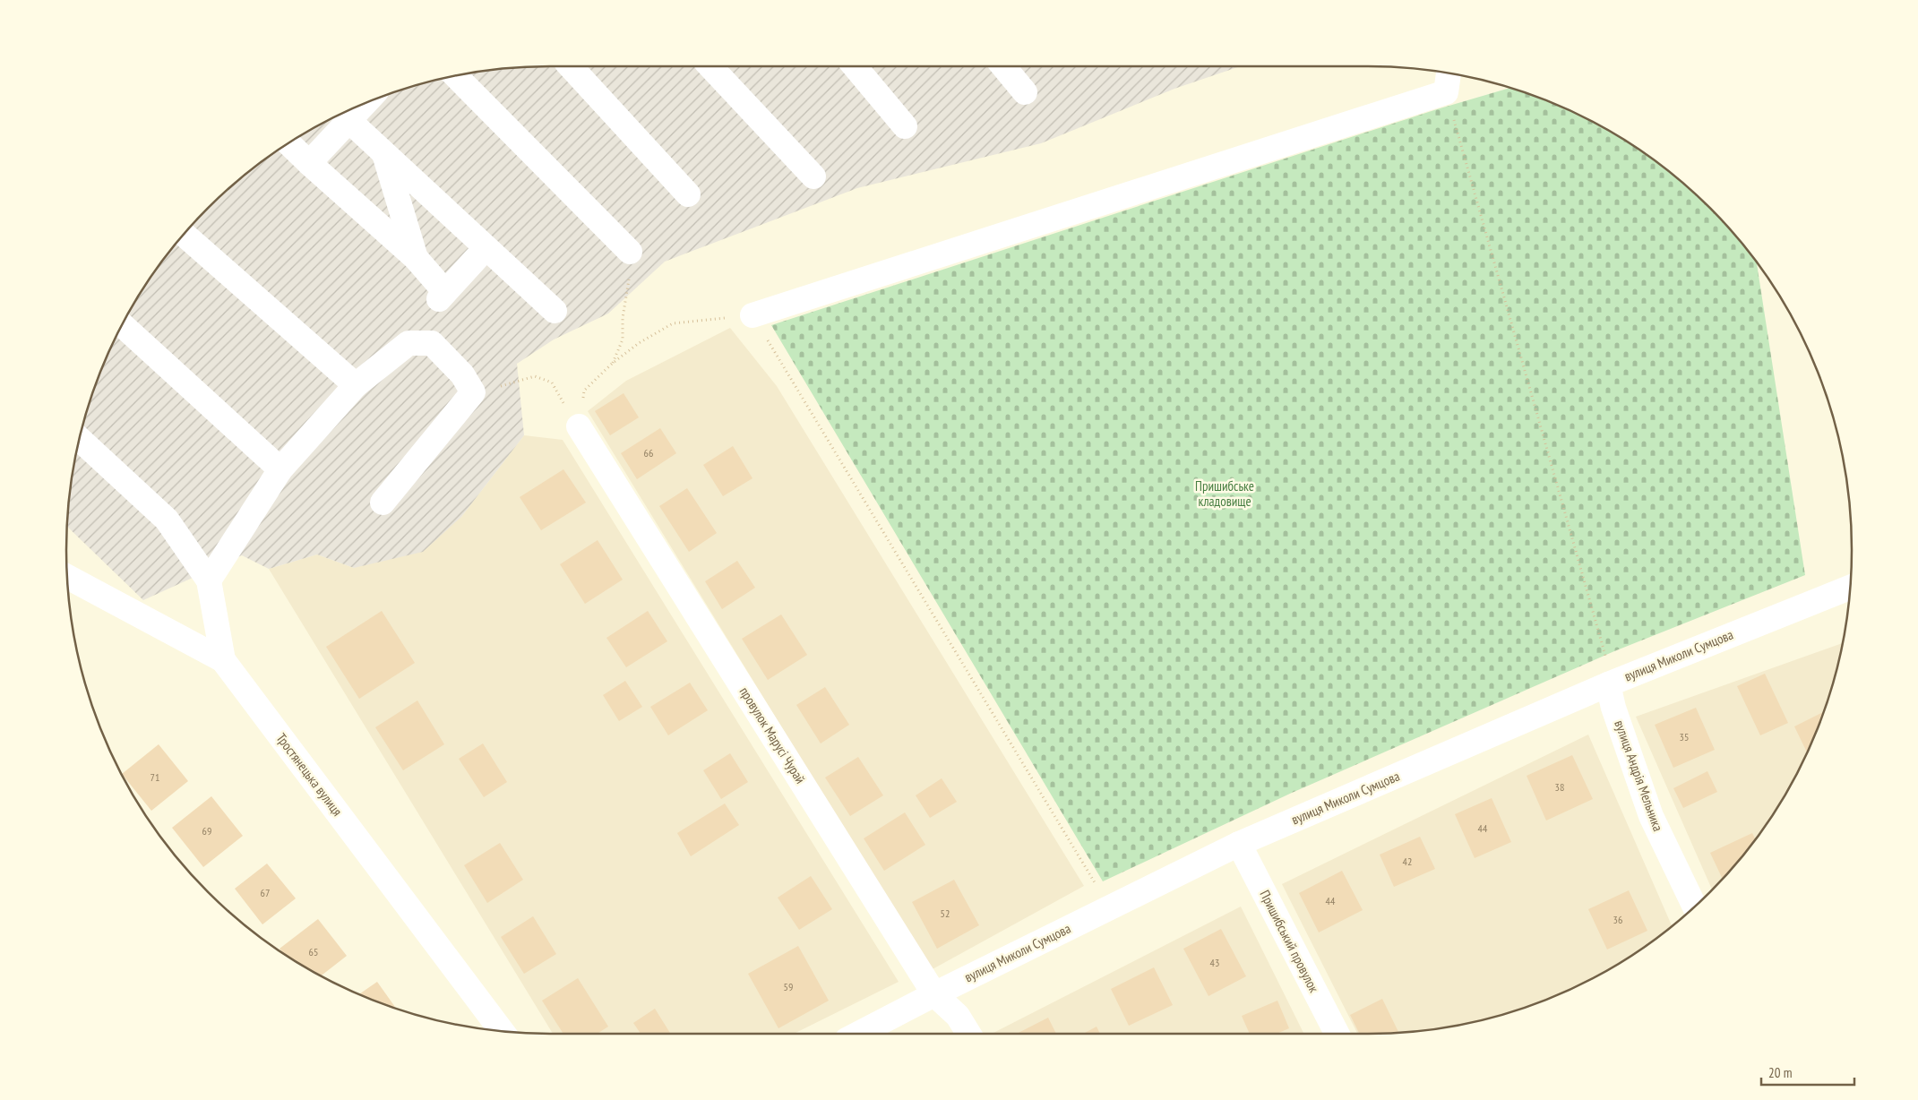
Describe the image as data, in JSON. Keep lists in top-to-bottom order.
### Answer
{
  "streets": {
    "street": [
      "вулиця Миколи Сумцова",
      "провулок Марусі Чурай",
      "Тростянецька вулиця",
      "вулиця Андрія Мельника",
      "Пришибський провулок"
    ]
  },
  "crossings": [
    ["вулиця Миколи Сумцова", "провулок Марусі Чурай"],
    ["вулиця Миколи Сумцова", "вулиця Андрія Мельника"],
    ["вулиця Миколи Сумцова", "Пришибський провулок"]
  ],
  "parks": ["Пришибське кладовище"],
  "house_numbers": [
    "66",
    "35",
    "71",
    "38",
    "44",
    "69",
    "42",
    "67",
    "44",
    "52",
    "36",
    "65",
    "43",
    "59"
  ],
  "scale_bar": "20 m"
}
